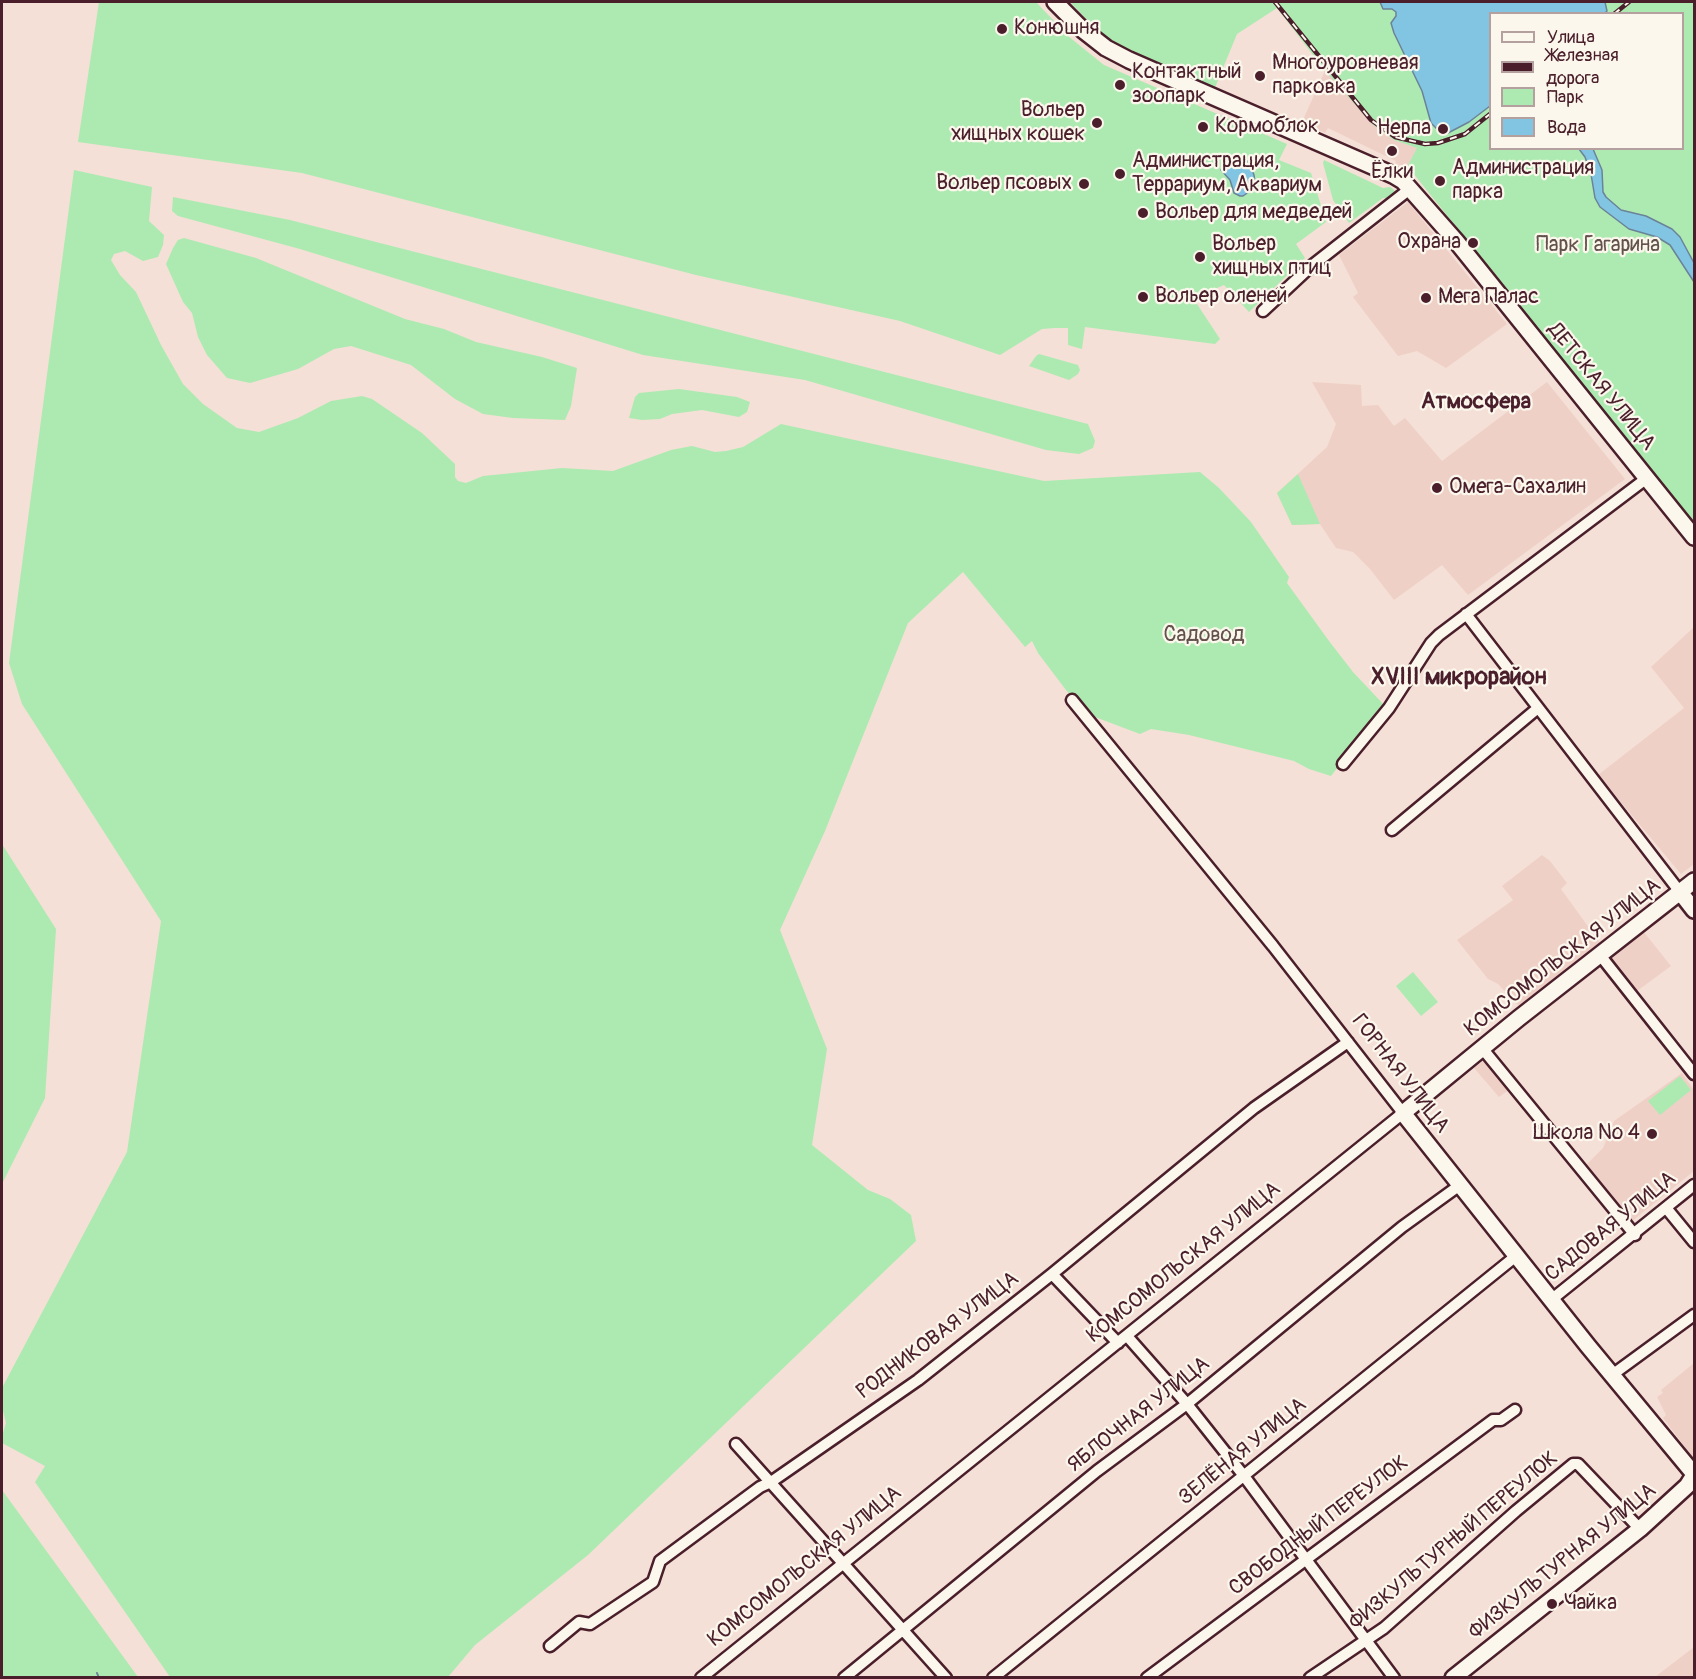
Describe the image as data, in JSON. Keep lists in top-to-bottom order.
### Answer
{
  "streets": {
    "street": [
      "ДЕТСКАЯ УЛИЦА",
      "КОМСОМОЛЬСКАЯ УЛИЦА",
      "ГОРНАЯ УЛИЦА",
      "САДОВАЯ УЛИЦА",
      "РОДНИКОВАЯ УЛИЦА",
      "ЯБЛОЧНАЯ УЛИЦА",
      "ЗЕЛЁНАЯ УЛИЦА",
      "СВОБОДНЫЙ ПЕРЕУЛОК",
      "ФИЗКУЛЬТУРНЫЙ ПЕРЕУЛОК",
      "ФИЗКУЛЬТУРНАЯ УЛИЦА"
    ]
  },
  "crossings": [
    ["КОМСОМОЛЬСКАЯ УЛИЦА", "ГОРНАЯ УЛИЦА"],
    ["ГОРНАЯ УЛИЦА", "САДОВАЯ УЛИЦА"],
    ["ГОРНАЯ УЛИЦА", "РОДНИКОВАЯ УЛИЦА"],
    ["ГОРНАЯ УЛИЦА", "ЯБЛОЧНАЯ УЛИЦА"],
    ["ГОРНАЯ УЛИЦА", "ЗЕЛЁНАЯ УЛИЦА"],
    ["ГОРНАЯ УЛИЦА", "ФИЗКУЛЬТУРНАЯ УЛИЦА"],
    ["ФИЗКУЛЬТУРНЫЙ ПЕРЕУЛОК", "ФИЗКУЛЬТУРНАЯ УЛИЦА"]
  ],
  "districts": ["Атмосфера", "XVIII микрорайон"],
  "parks": ["Парк Гагарина", "Садовод"],
  "places": [
    "Конюшня",
    "Многоуровневая парковка",
    "Контактный зоопарк",
    "Вольер хищных кошек",
    "Кормоблок",
    "Нерпа",
    "Ёлки",
    "Администрация, Террариум, Аквариум",
    "Администрация парка",
    "Вольер псовых",
    "Вольер для медведей",
    "Охрана",
    "Вольер хищных птиц",
    "Вольер оленей",
    "Мега Палас",
    "Омега-Сахалин",
    "Школа № 4",
    "Чайка"
  ],
  "legend": [
    "Улица",
    "Железная дорога",
    "Парк",
    "Вода"
  ]
}
